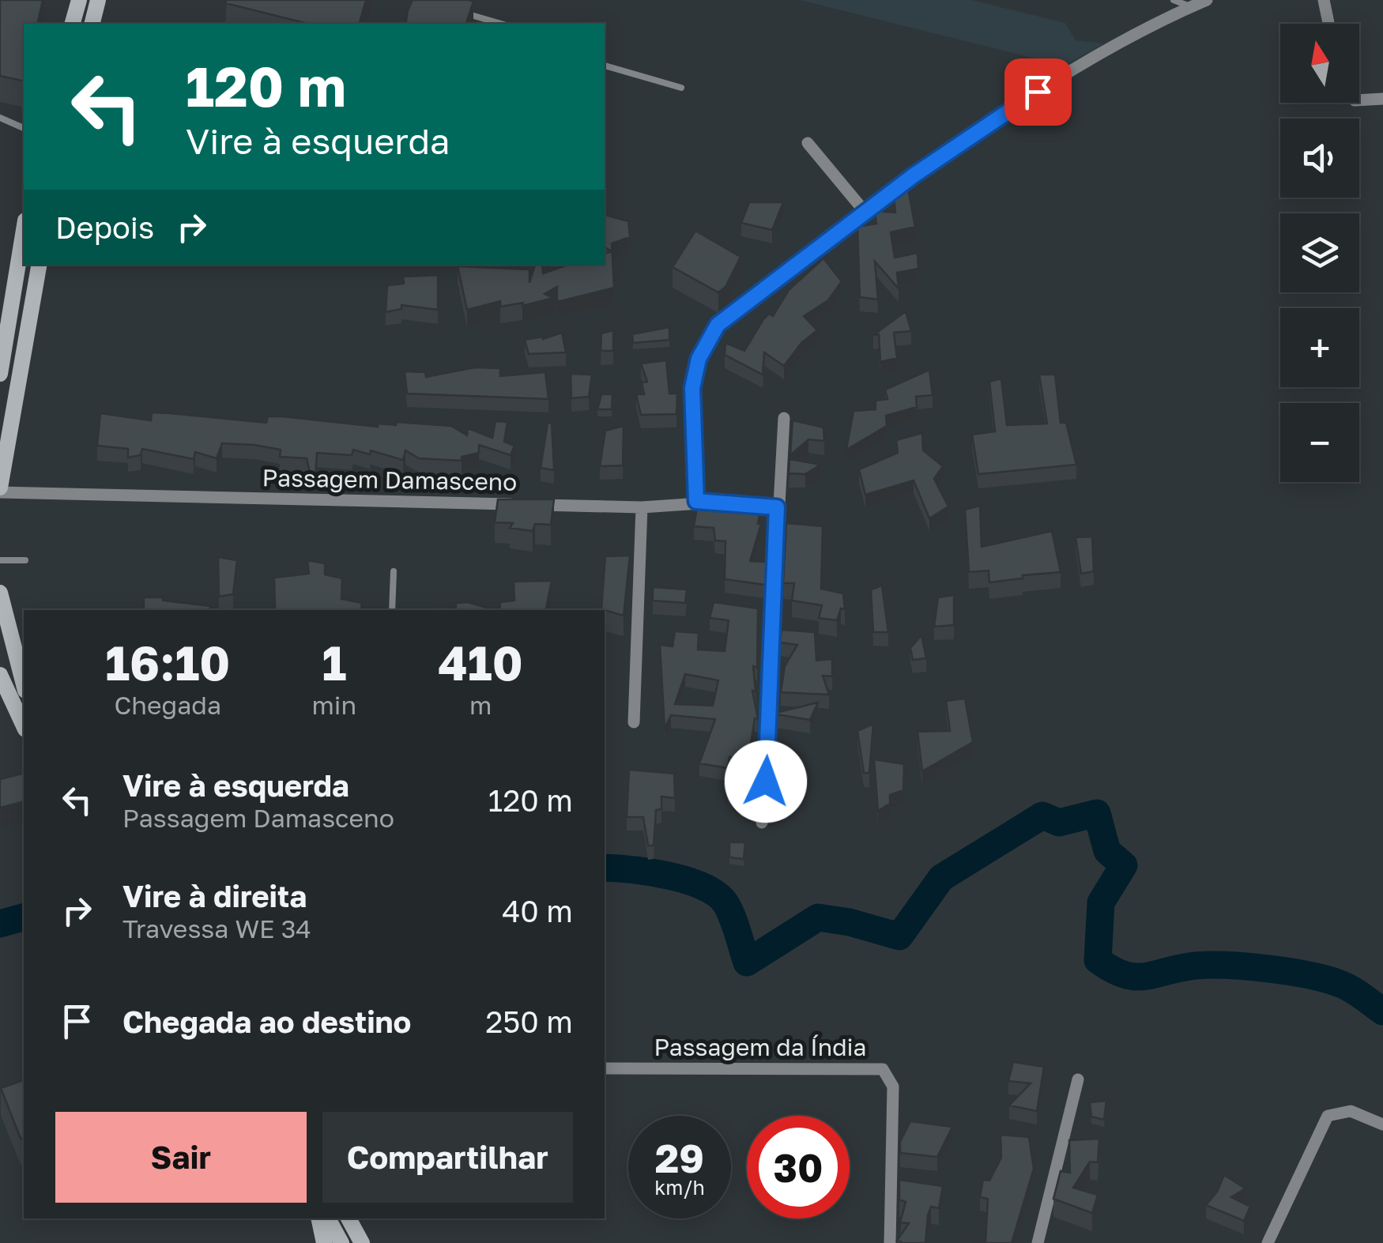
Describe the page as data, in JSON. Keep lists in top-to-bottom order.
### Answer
{
  "streets": {
    "street": ["Passagem Damasceno", "Passagem da Índia"]
  },
  "north": "top",
  "page": {
    "map_buttons": ["+", "−"],
    "turn": ["120 m", "Vire à esquerda"],
    "then": "Depois",
    "eta": [
      "16:10",
      "Chegada",
      "1",
      "min",
      "410",
      "m"
    ],
    "list": [
      {
        "name": "Vire à esquerda",
        "note": "Passagem Damasceno",
        "value": "120 m"
      },
      {
        "name": "Vire à direita",
        "note": "Travessa WE 34",
        "value": "40 m"
      },
      {
        "name": "Chegada ao destino",
        "value": "250 m"
      }
    ],
    "buttons": ["Sair", "Compartilhar"],
    "speed": "29 km/h",
    "limit": "30"
  }
}
